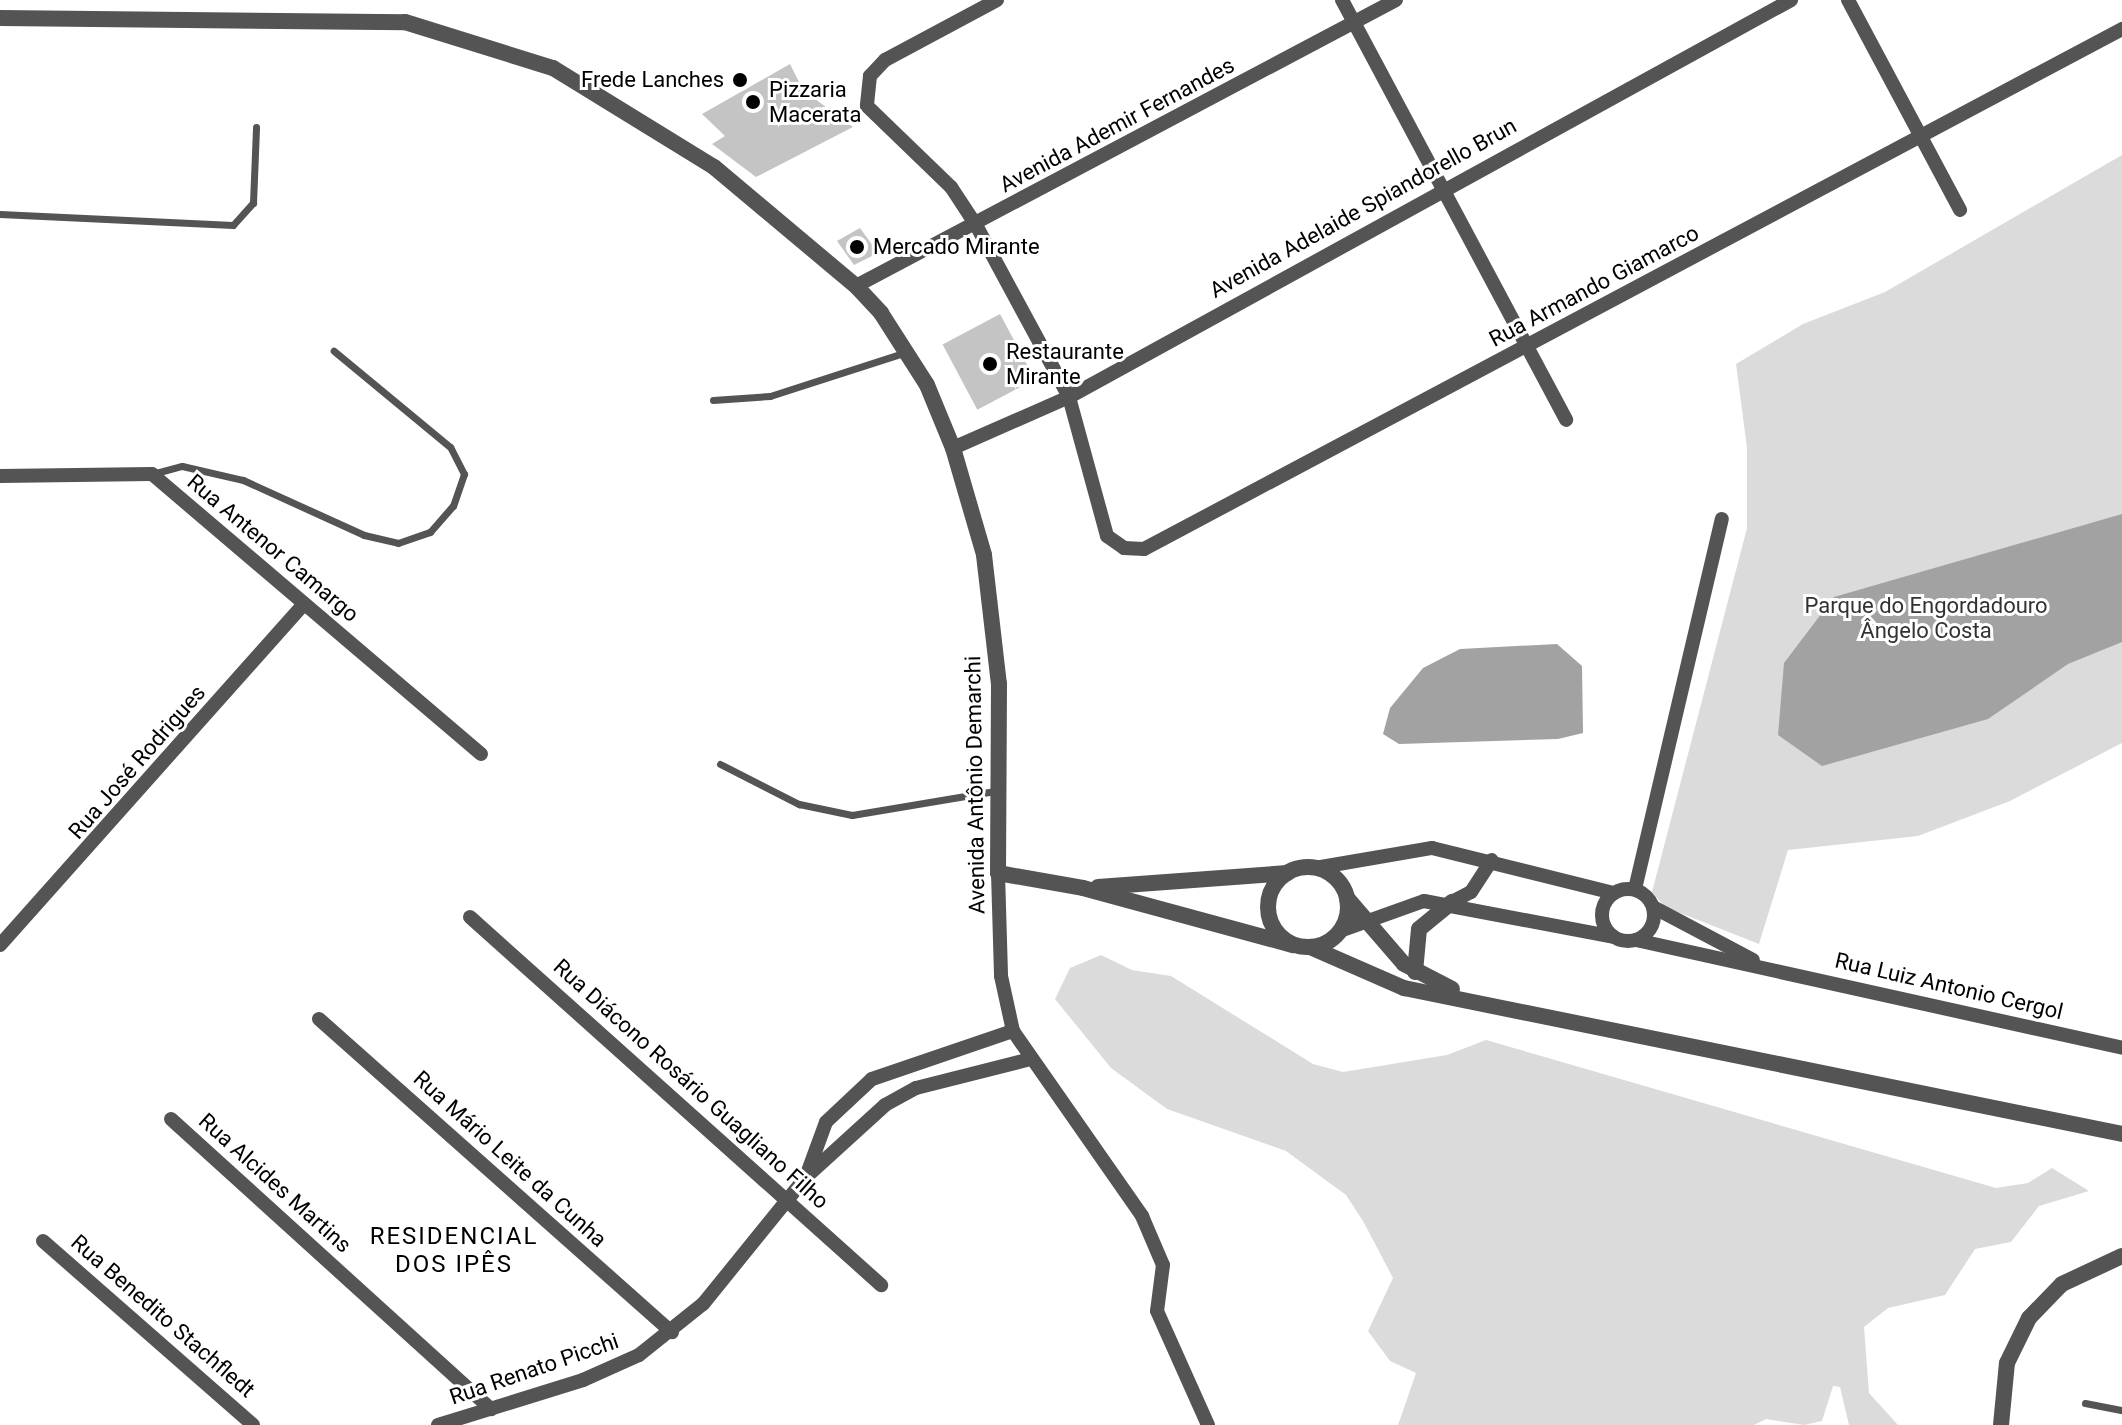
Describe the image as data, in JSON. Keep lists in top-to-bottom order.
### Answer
{
  "streets": {
    "street": [
      "Avenida Ademir Fernandes",
      "Avenida Adelaide Spiandorello Brun",
      "Rua Armando Giamarco",
      "Rua Antenor Camargo",
      "Rua José Rodrigues",
      "Avenida Antônio Demarchi",
      "Rua Luiz Antonio Cergol",
      "Rua Diácono Rosário Guagliano Filho",
      "Rua Mário Leite da Cunha",
      "Rua Alcides Martins",
      "Rua Benedito Stachfledt",
      "Rua Renato Picchi"
    ]
  },
  "crossings": [
    ["Avenida Ademir Fernandes", "Avenida Antônio Demarchi"],
    ["Avenida Adelaide Spiandorello Brun", "Rua Armando Giamarco"],
    ["Avenida Adelaide Spiandorello Brun", "Avenida Antônio Demarchi"],
    ["Rua Antenor Camargo", "Rua José Rodrigues"],
    ["Avenida Antônio Demarchi", "Rua Renato Picchi"],
    ["Rua Diácono Rosário Guagliano Filho", "Rua Renato Picchi"],
    ["Rua Mário Leite da Cunha", "Rua Renato Picchi"],
    ["Rua Alcides Martins", "Rua Renato Picchi"]
  ],
  "districts": ["RESIDENCIAL DOS IPÊS"],
  "parks": ["Parque do Engordadouro Ângelo Costa"],
  "places": [
    "Frede Lanches",
    "Pizzaria Macerata",
    "Mercado Mirante",
    "Restaurante Mirante"
  ]
}
